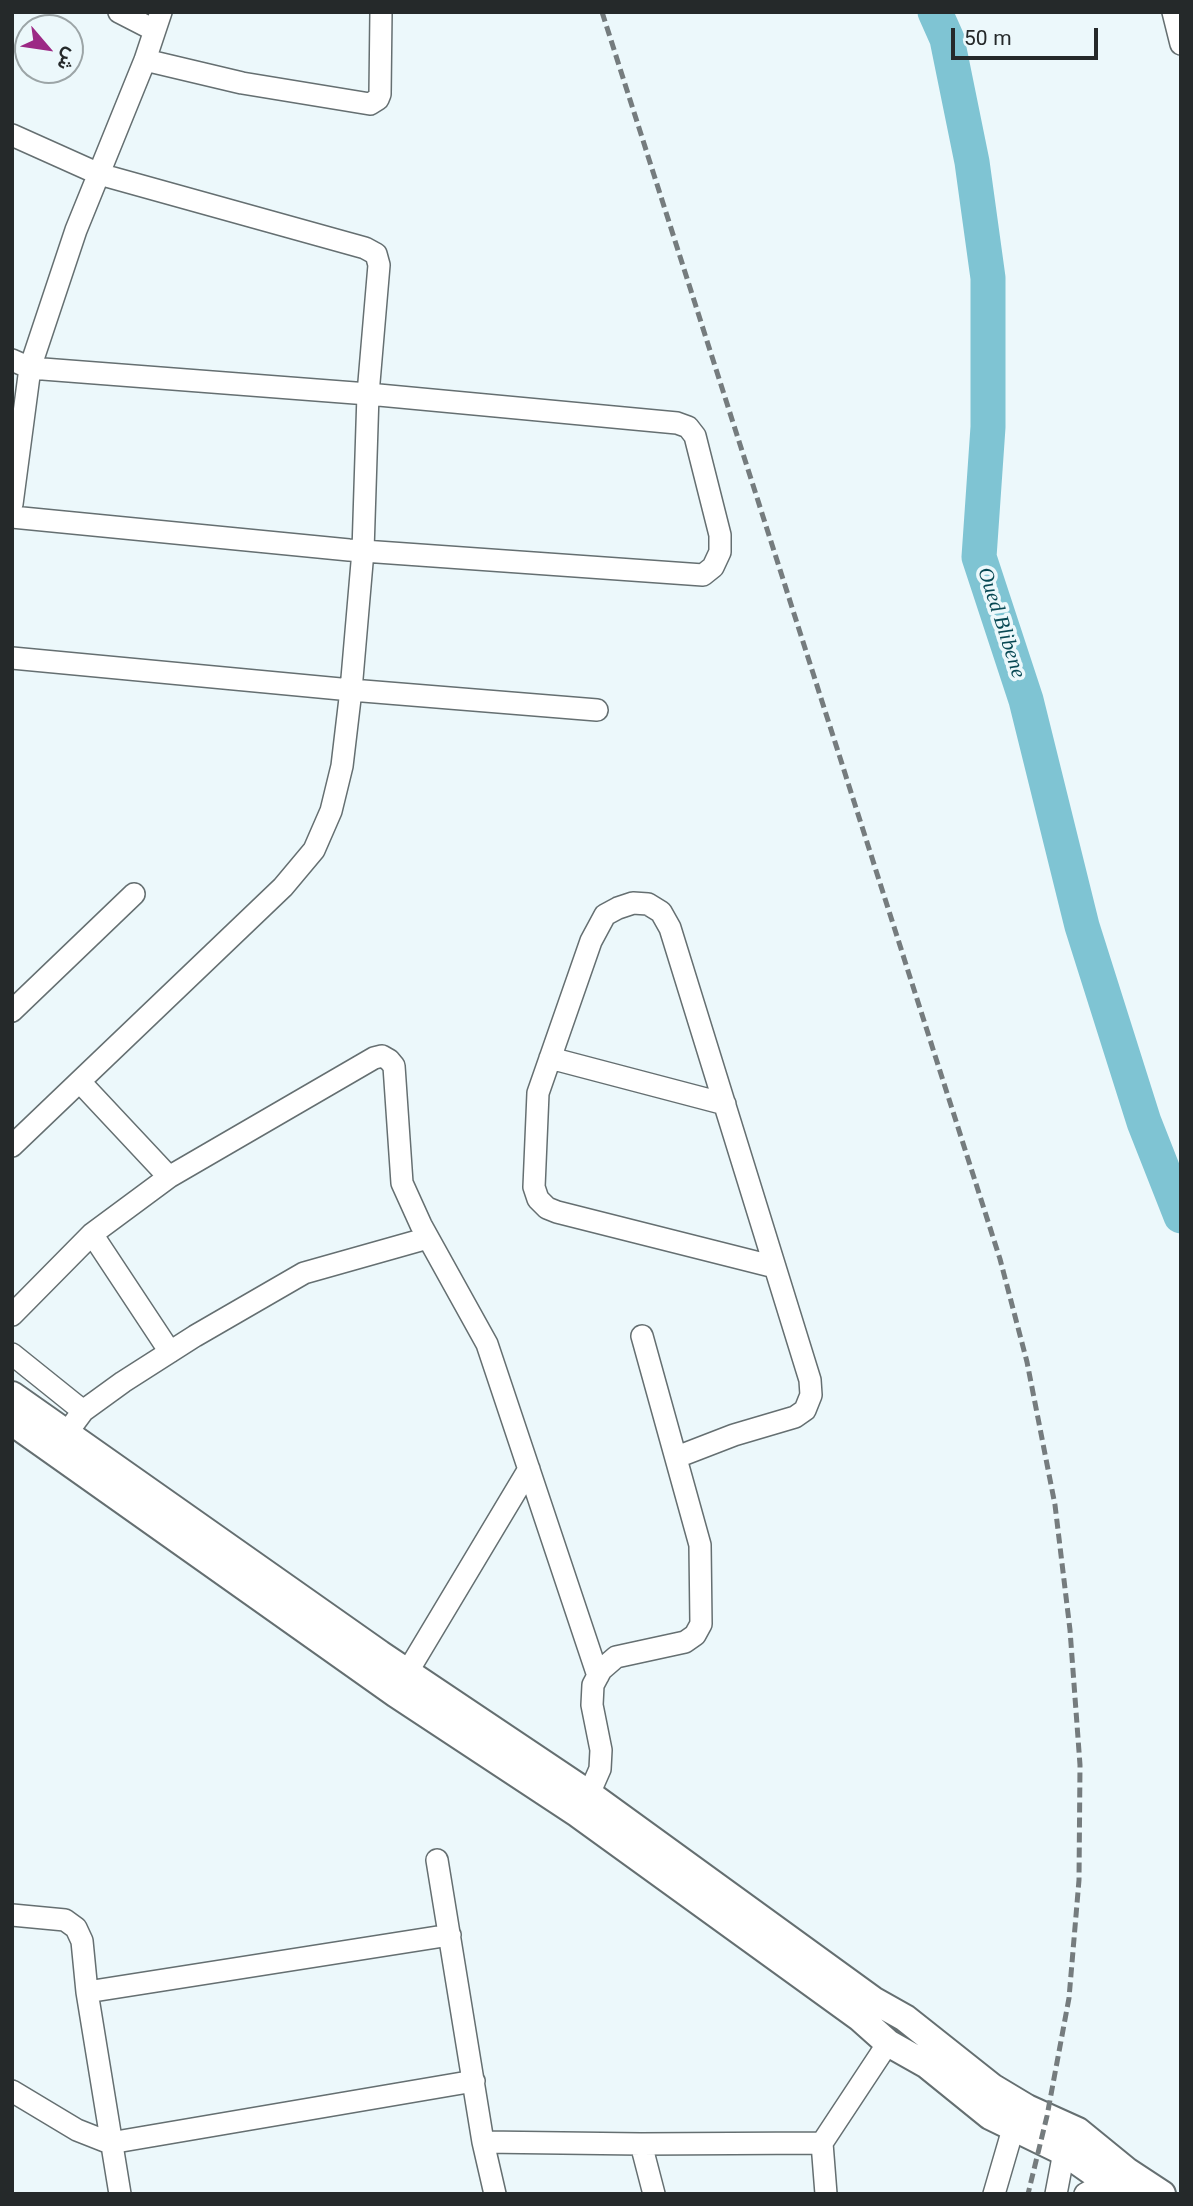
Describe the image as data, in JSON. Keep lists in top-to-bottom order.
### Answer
{
  "water": ["Oued Blibene"],
  "scale_bar": "50 m",
  "north": "bottom right"
}
